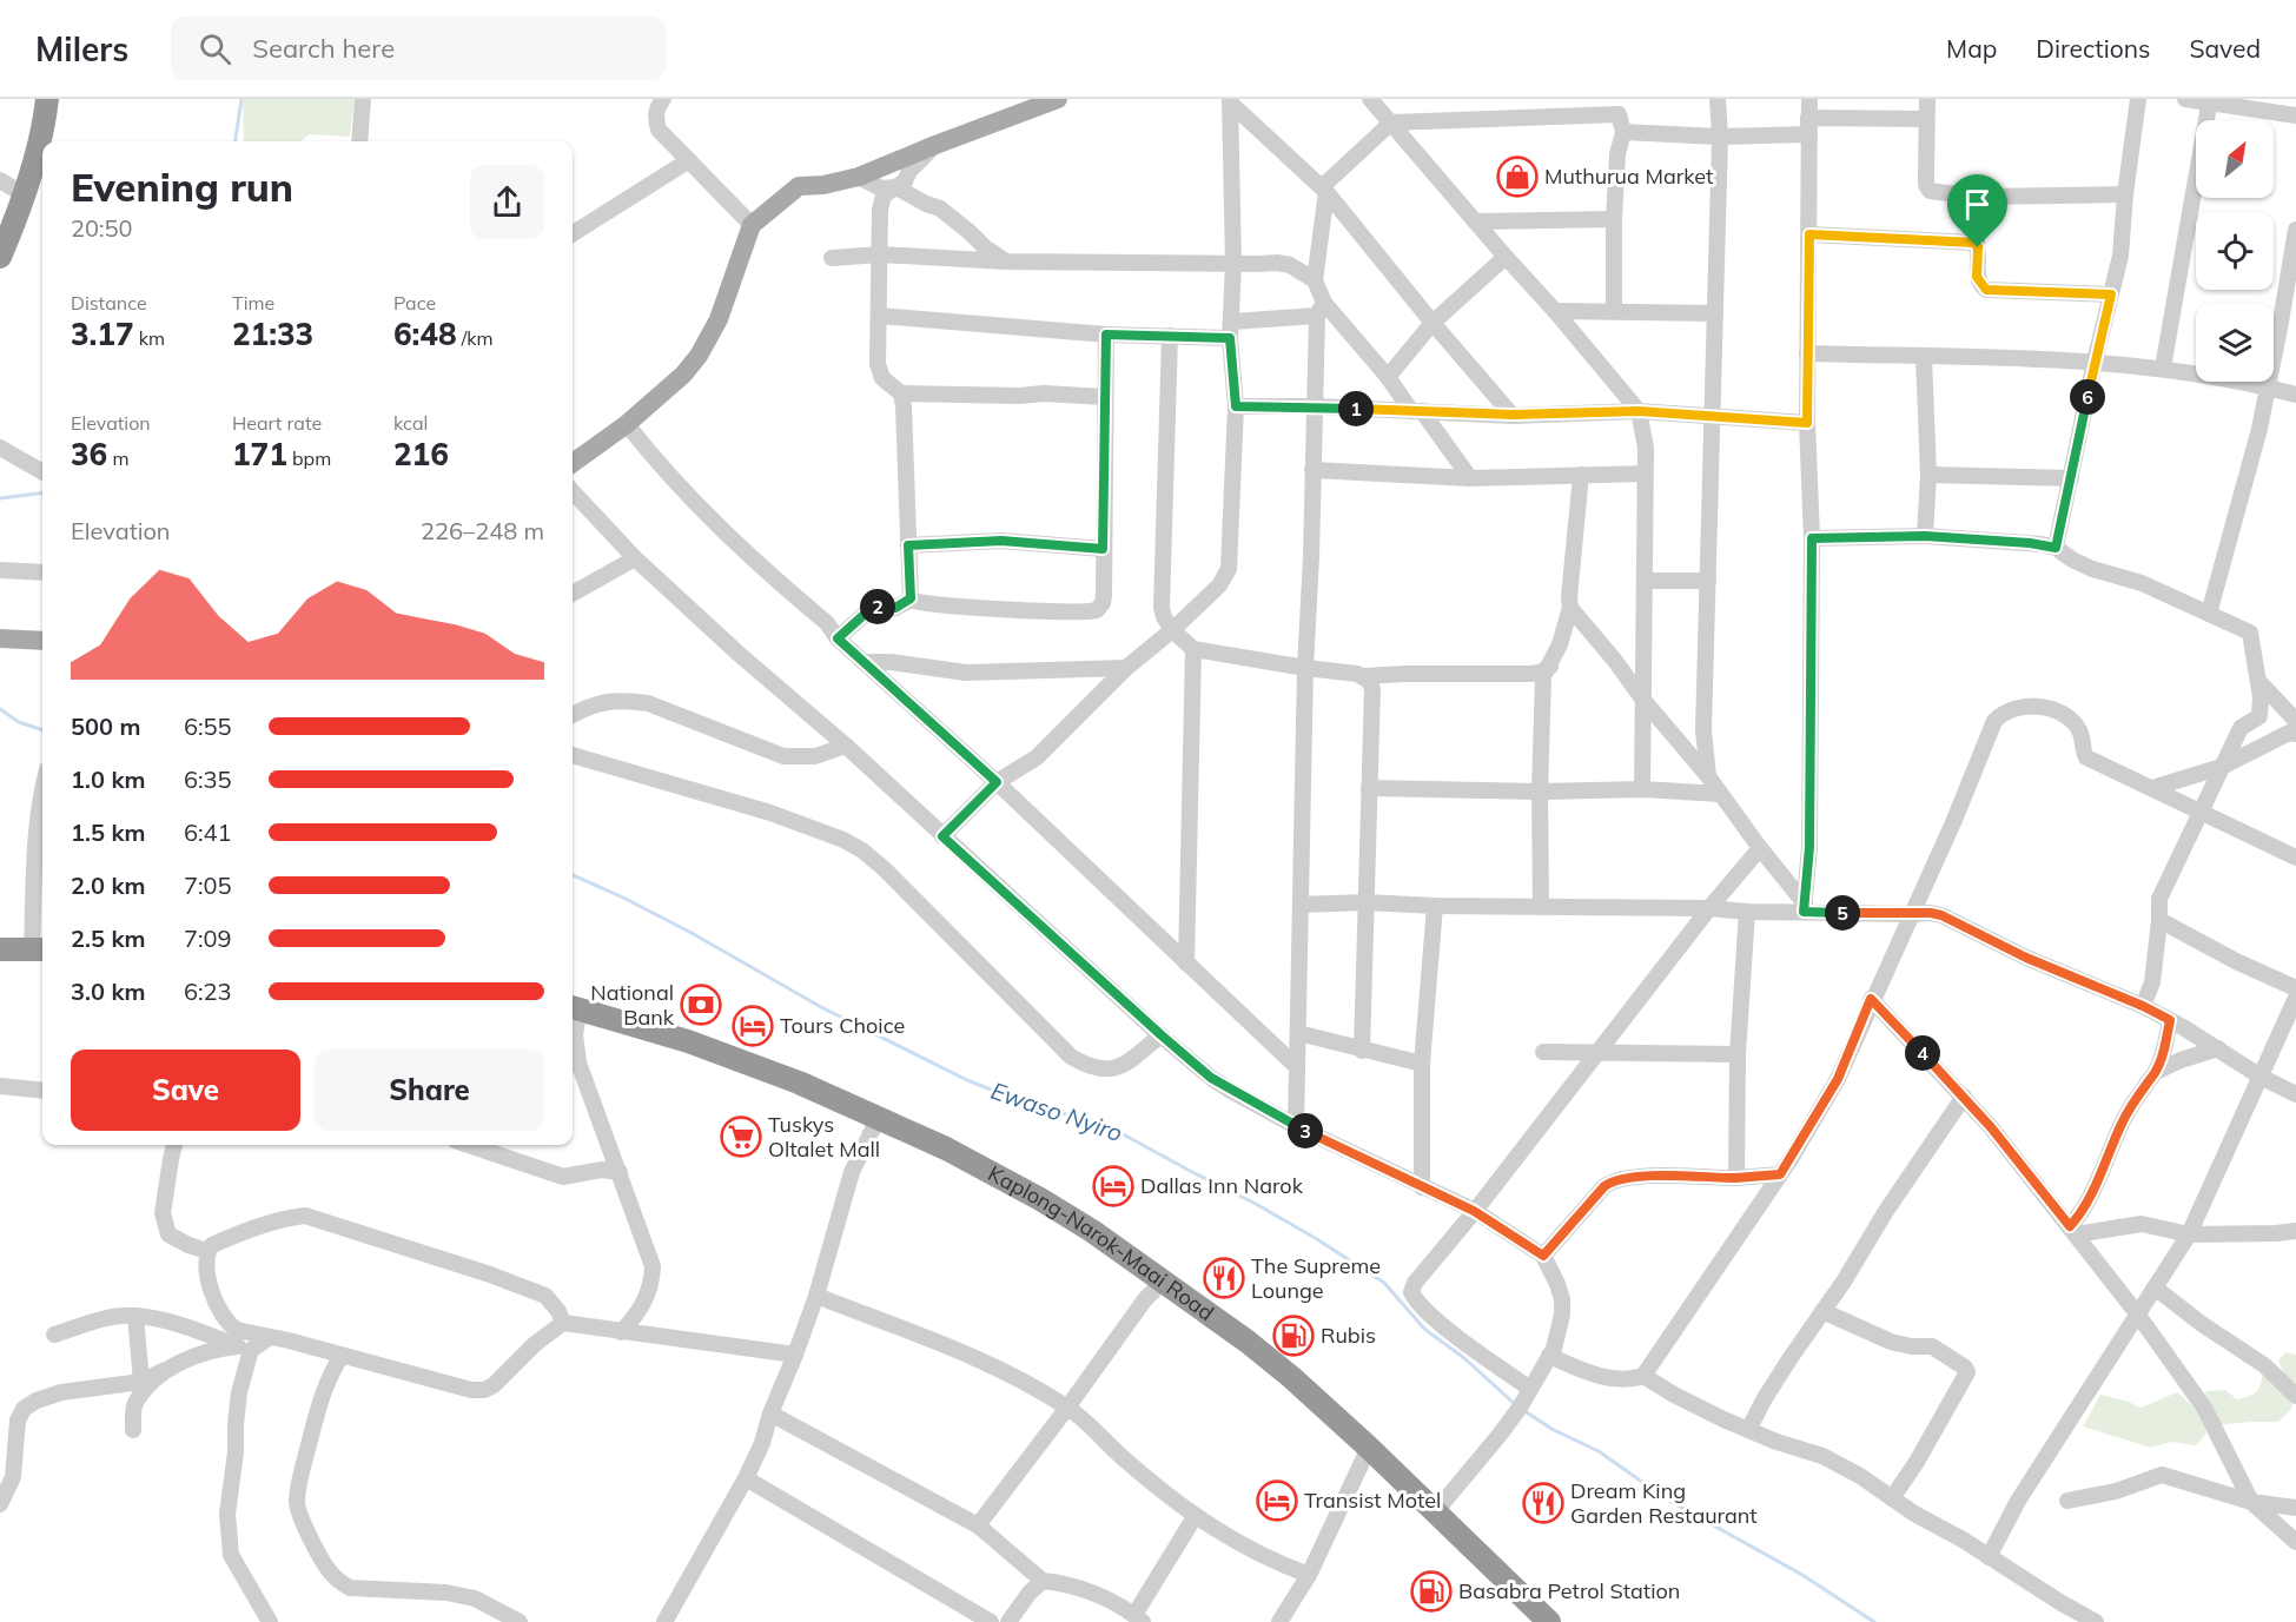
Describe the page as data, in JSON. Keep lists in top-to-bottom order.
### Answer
{
  "streets": {
    "highway": ["Kaplong-Narok-Maai Road"]
  },
  "water": ["Ewaso Nyiro"],
  "places": {
    "shop": ["Muthurua Market"],
    "bank": ["National Bank"],
    "hotel": ["Tours Choice", "Dallas Inn Narok", "Transist Motel"],
    "supermarket": ["Tuskys Oltalet Mall"],
    "restaurant": ["The Supreme Lounge", "Dream King Garden Restaurant"],
    "fuel station": ["Rubis", "Basabra Petrol Station"]
  },
  "north": "top right",
  "page": {
    "header": "Milers",
    "search": "Search here",
    "nav": ["Map", "Directions", "Saved"],
    "heading": ["Evening run", "20:50"],
    "stats": [
      ["Distance", "3.17 km"],
      ["Time", "21:33"],
      ["Pace", "6:48 /km"],
      ["Elevation", "36 m"],
      ["Heart rate", "171 bpm"],
      ["kcal", "216"]
    ],
    "pins": [
      "6",
      "1",
      "2",
      "5",
      "4",
      "3"
    ],
    "chart": ["Elevation", "226–248 m"],
    "list": [
      {
        "name": "500 m",
        "note": "6:55"
      },
      {
        "name": "1.0 km",
        "note": "6:35"
      },
      {
        "name": "1.5 km",
        "note": "6:41"
      },
      {
        "name": "2.0 km",
        "note": "7:05"
      },
      {
        "name": "2.5 km",
        "note": "7:09"
      },
      {
        "name": "3.0 km",
        "note": "6:23"
      }
    ],
    "buttons": ["Save", "Share"]
  }
}
